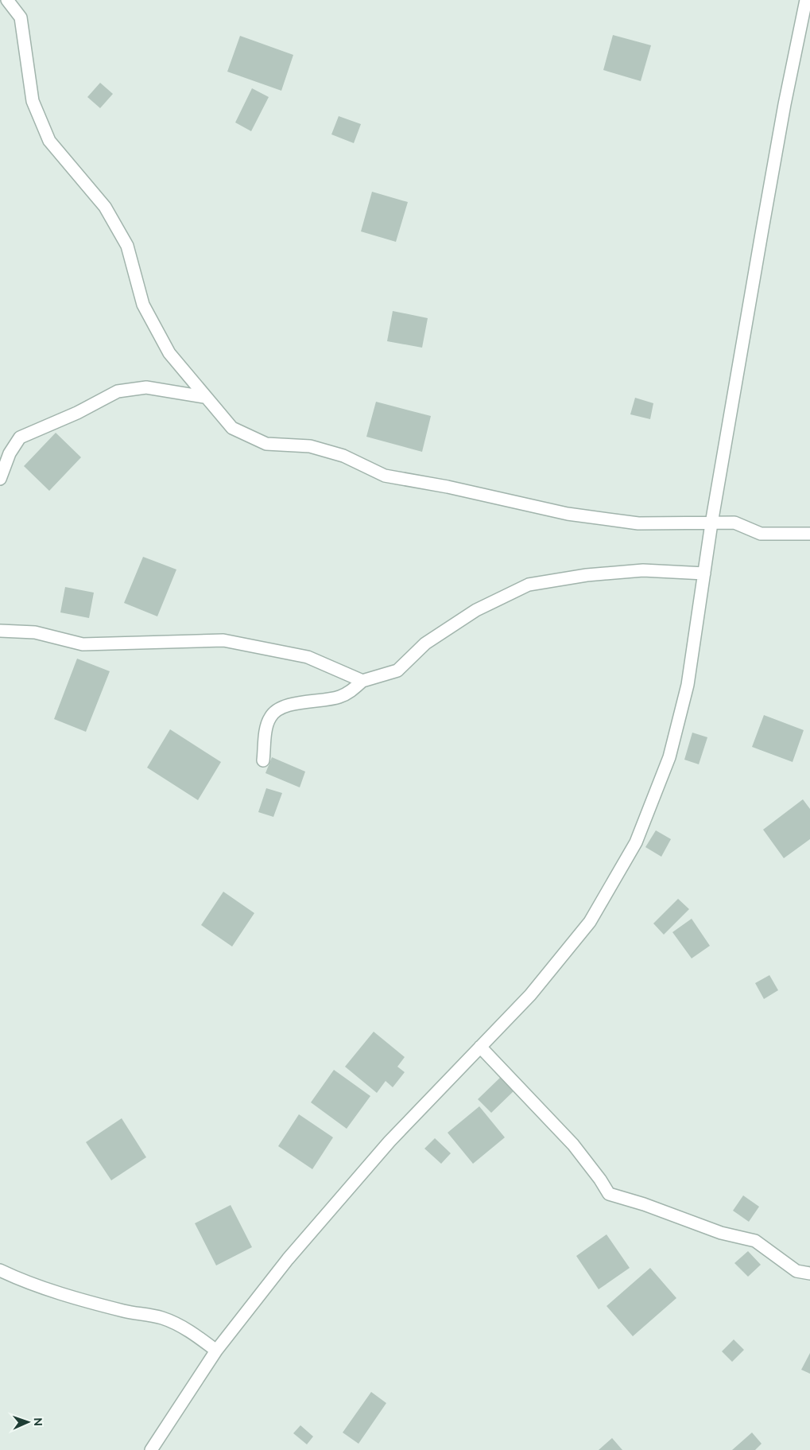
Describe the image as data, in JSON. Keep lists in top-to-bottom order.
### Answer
{
  "north": "right"
}
